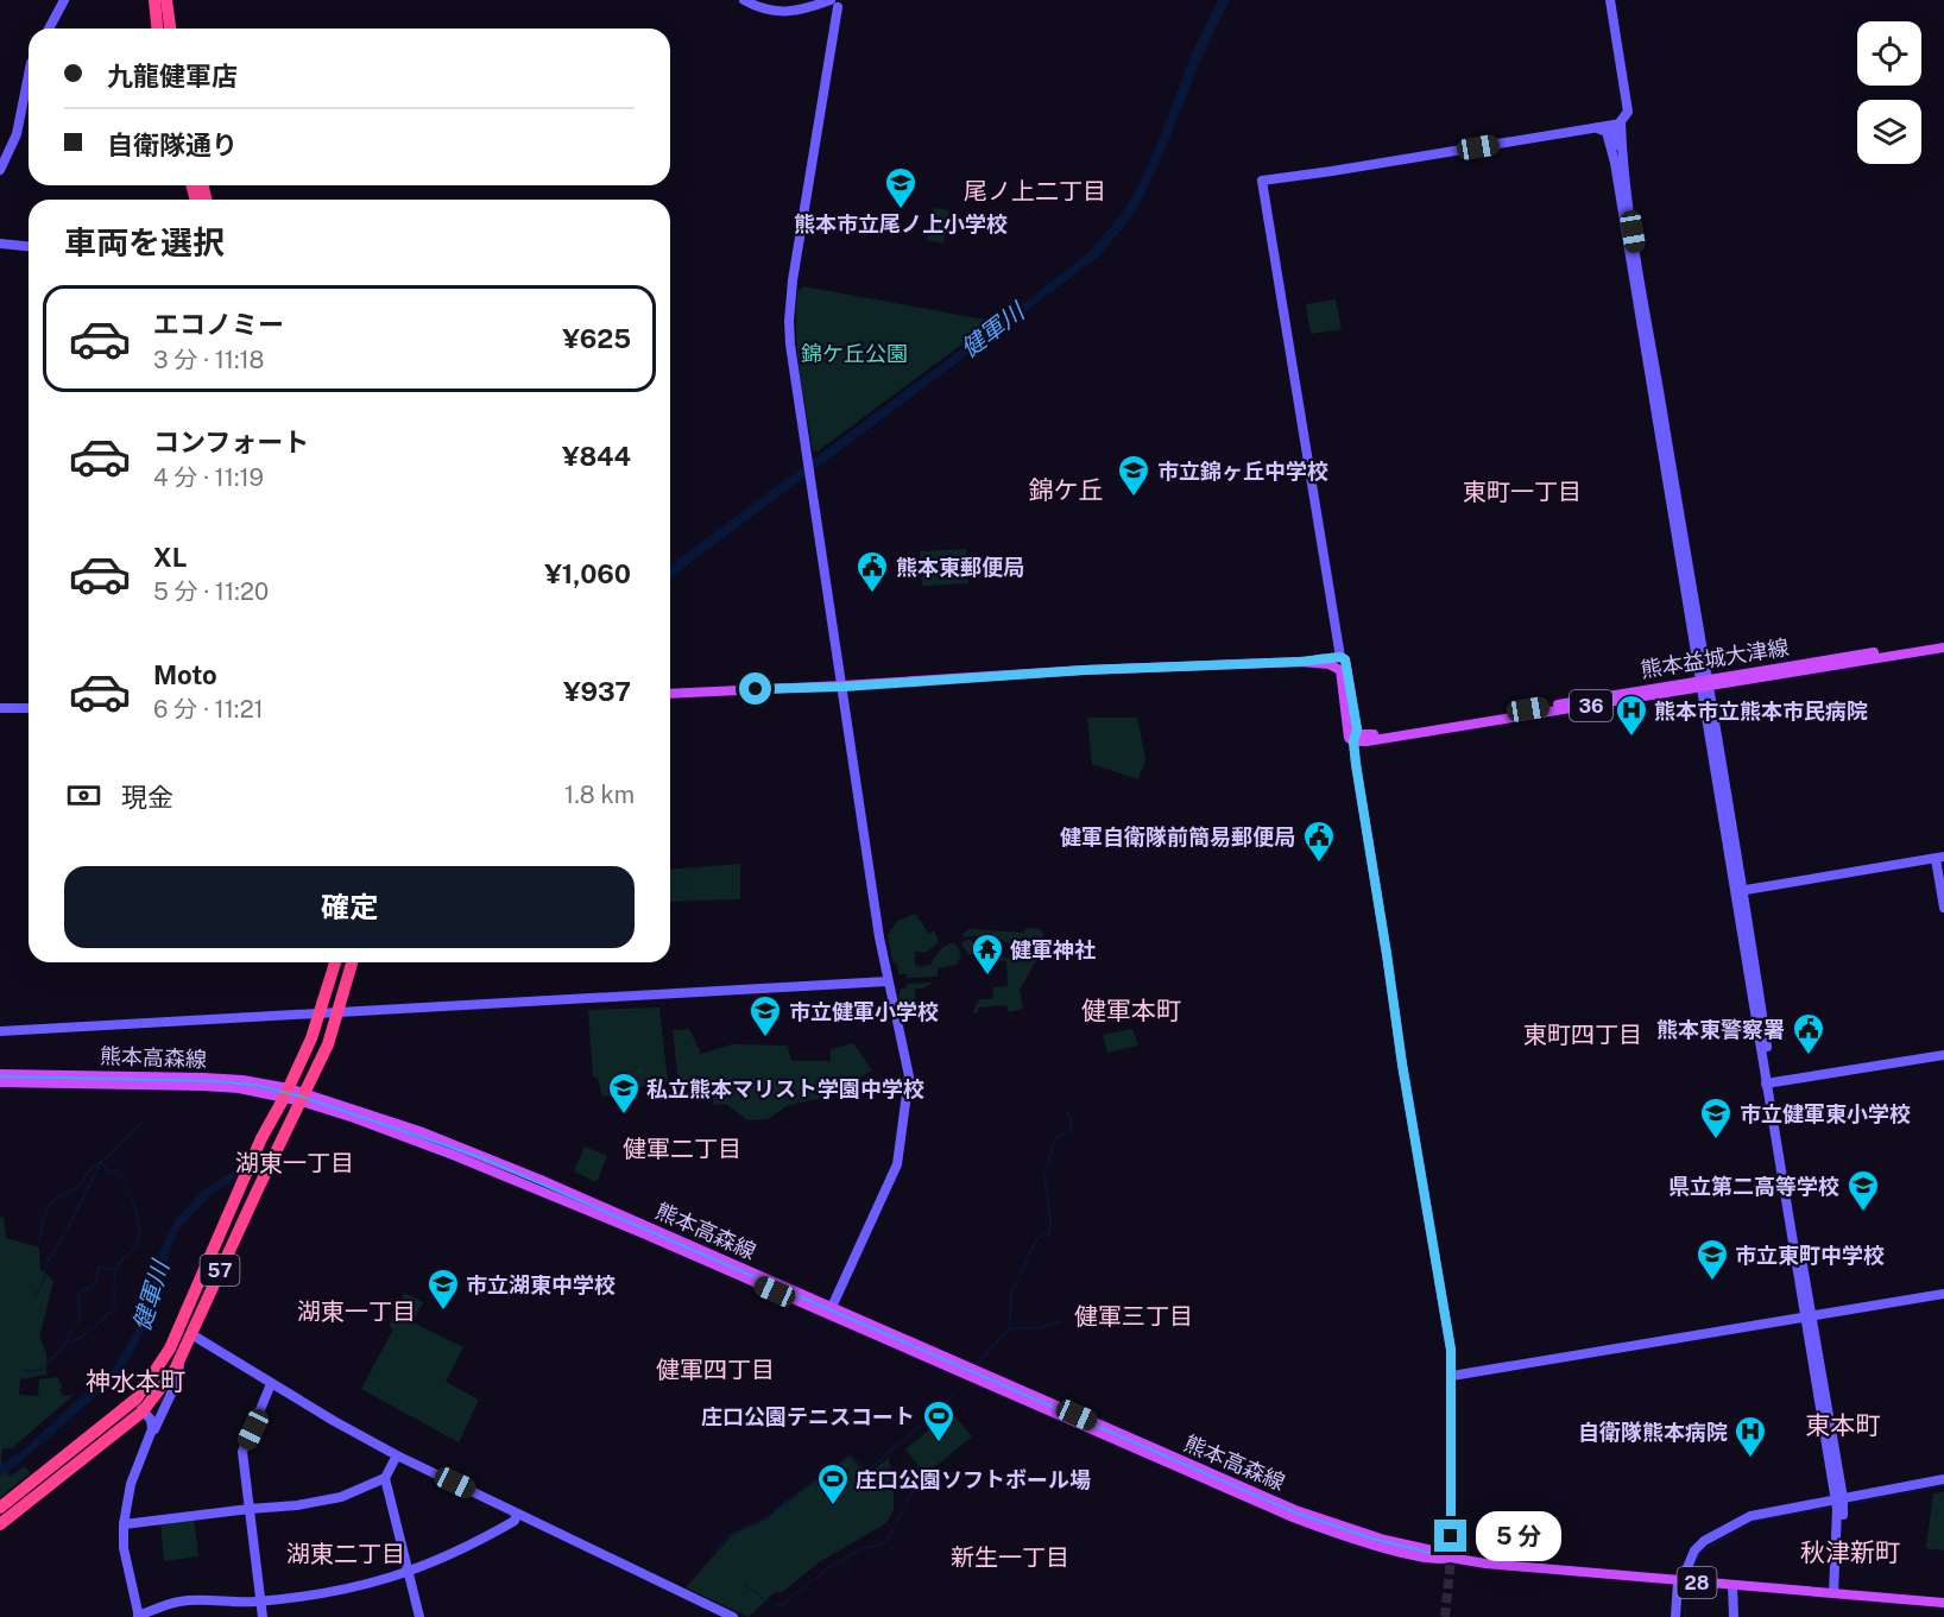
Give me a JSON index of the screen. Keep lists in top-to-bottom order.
{
  "streets": {
    "highway": ["57"],
    "main road": [
      "熊本益城大津線",
      "36",
      "熊本高森線",
      "28"
    ]
  },
  "crossings": [
    ["熊本高森線", "57"]
  ],
  "districts": [
    "尾ノ上二丁目",
    "錦ケ丘",
    "東町一丁目",
    "健軍本町",
    "東町四丁目",
    "健軍二丁目",
    "湖東一丁目",
    "湖東一丁目",
    "健軍三丁目",
    "健軍四丁目",
    "神水本町",
    "東本町",
    "秋津新町",
    "湖東二丁目",
    "新生一丁目"
  ],
  "water": ["健軍川"],
  "parks": ["錦ケ丘公園"],
  "places": {
    "school or university": [
      "熊本市立尾ノ上小学校",
      "市立錦ヶ丘中学校",
      "市立健軍小学校",
      "私立熊本マリスト学園中学校",
      "市立健軍東小学校",
      "県立第二高等学校",
      "市立東町中学校",
      "市立湖東中学校"
    ],
    "public building": ["熊本東郵便局", "健軍自衛隊前簡易郵便局", "熊本東警察署"],
    "hospital": ["熊本市立熊本市民病院", "自衛隊熊本病院"],
    "temple": ["健軍神社"],
    "sports": ["庄口公園テニスコート", "庄口公園ソフトボール場"]
  },
  "page": {
    "banner": ["九龍健軍店", "自衛隊通り"],
    "heading": "車両を選択",
    "list": [
      {
        "name": "エコノミー",
        "note": "3 分 · 11:18",
        "value": "¥625"
      },
      {
        "name": "コンフォート",
        "note": "4 分 · 11:19",
        "value": "¥844"
      },
      {
        "name": "XL",
        "note": "5 分 · 11:20",
        "value": "¥1,060"
      },
      {
        "name": "Moto",
        "note": "6 分 · 11:21",
        "value": "¥937"
      }
    ],
    "pay": ["現金", "1.8 km"],
    "buttons": "確定",
    "bubble": "5 分"
  }
}
